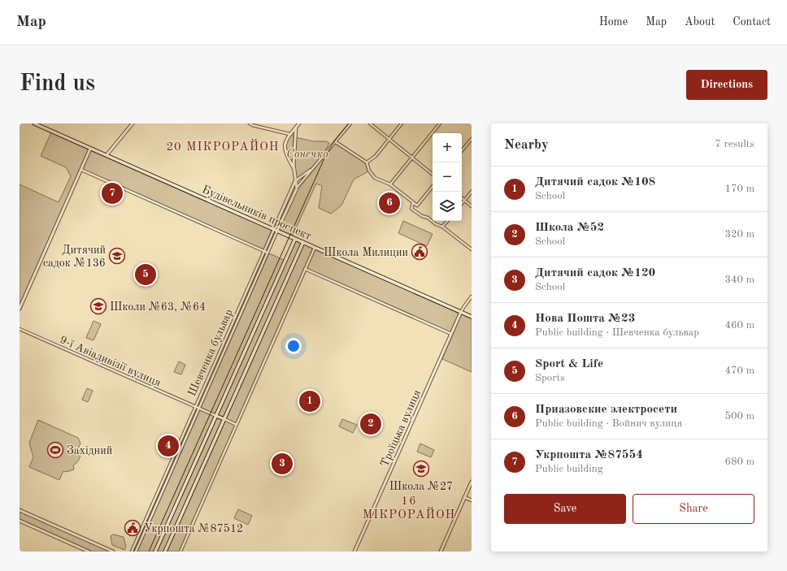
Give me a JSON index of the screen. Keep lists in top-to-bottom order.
{
  "streets": {
    "main road": ["Будівельників проспект"],
    "street": ["Шевченка бульвар", "9-ї Авіадивізії вулиця", "Троїцька вулиця"]
  },
  "crossings": [
    ["Будівельників проспект", "Шевченка бульвар"],
    ["Будівельників проспект", "Троїцька вулиця"],
    ["Шевченка бульвар", "9-ї Авіадивізії вулиця"]
  ],
  "districts": ["20 МІКРОРАЙОН", "16 МІКРОРАЙОН"],
  "parks": ["Сонечко"],
  "places": {
    "public building": ["Школа Милиции", "Укрпошта №87512"],
    "school or university": ["Дитячий садок №136", "Школи №63, №64", "Школа №27"],
    "sports": ["Західний"]
  },
  "page": {
    "header": "Map",
    "nav": [
      "Home",
      "Map",
      "About",
      "Contact"
    ],
    "buttons": [
      "Directions",
      ["Save", "Share"]
    ],
    "title": "Find us",
    "heading": ["Nearby", "7 results"],
    "map_buttons": ["+", "−"],
    "list": [
      {
        "mark": "1",
        "name": "Дитячий садок №108",
        "note": "School",
        "value": "170 m"
      },
      {
        "mark": "2",
        "name": "Школа №52",
        "note": "School",
        "value": "320 m"
      },
      {
        "mark": "3",
        "name": "Дитячий садок №120",
        "note": "School",
        "value": "340 m"
      },
      {
        "mark": "4",
        "name": "Нова Пошта №23",
        "note": "Public building · Шевченка бульвар",
        "value": "460 m"
      },
      {
        "mark": "5",
        "name": "Sport & Life",
        "note": "Sports",
        "value": "470 m"
      },
      {
        "mark": "6",
        "name": "Приазовские электросети",
        "note": "Public building · Войнич вулиця",
        "value": "500 m"
      },
      {
        "mark": "7",
        "name": "Укрпошта №87554",
        "note": "Public building",
        "value": "680 m"
      }
    ],
    "pins": [
      "7",
      "6",
      "5",
      "1",
      "2",
      "4",
      "3"
    ]
  }
}
